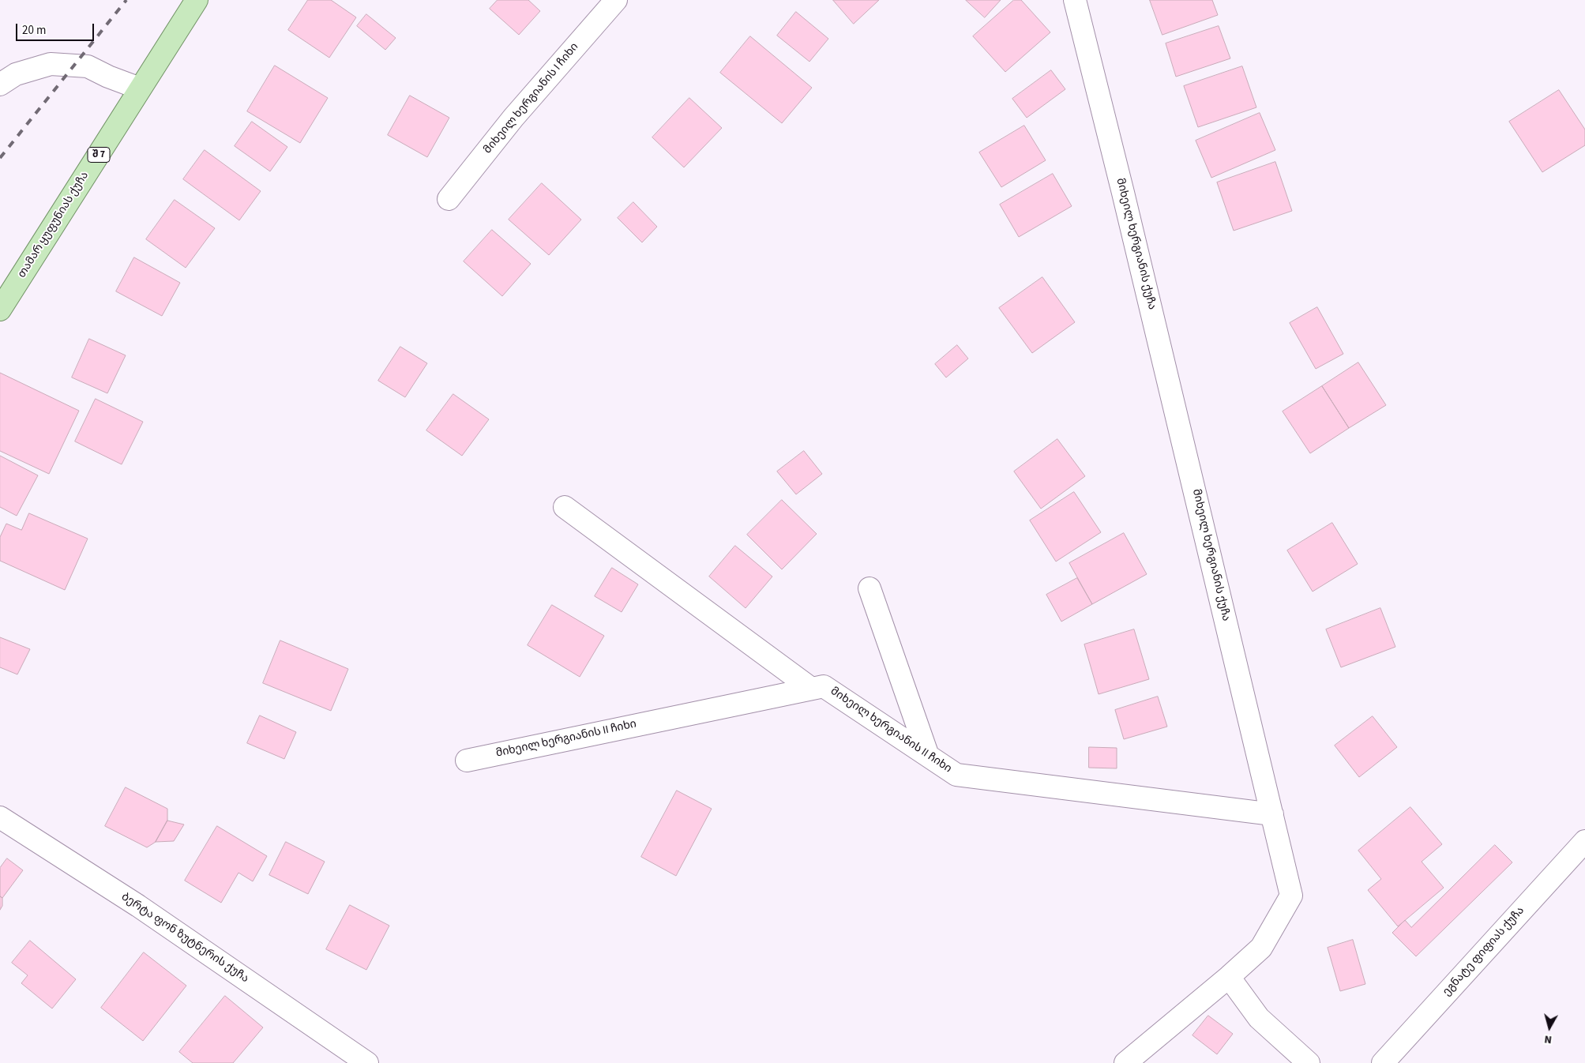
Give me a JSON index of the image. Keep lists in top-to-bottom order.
{
  "streets": {
    "main road": ["შ 7", "თამარ ყუფუნიას ქუჩა"],
    "street": [
      "მიხეილ ხერგიანის I ჩიხი",
      "მიხეილ ხერგიანის ქუჩა",
      "მიხეილ ხერგიანის II ჩიხი",
      "ბერტა ფონ ზუტნერის ქუჩა",
      "ეგნატე ფიფიას ქუჩა"
    ]
  },
  "crossings": [
    ["მიხეილ ხერგიანის ქუჩა", "მიხეილ ხერგიანის II ჩიხი"]
  ],
  "scale_bar": "20 m",
  "north": "bottom"
}
